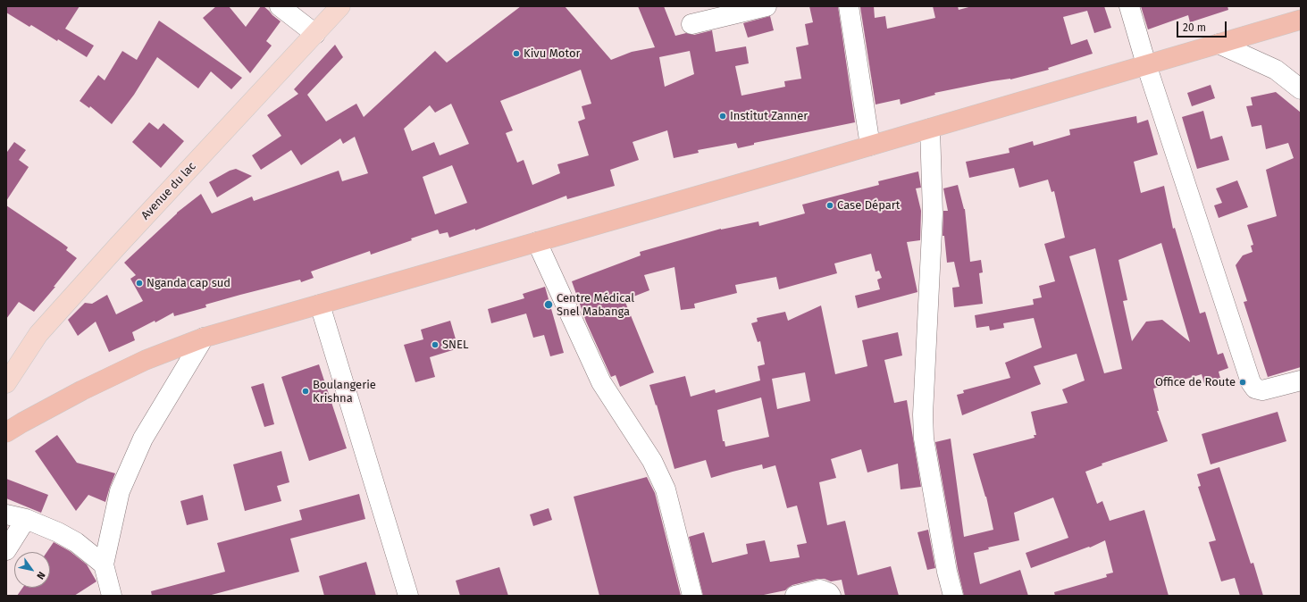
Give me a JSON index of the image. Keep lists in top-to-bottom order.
{
  "streets": {
    "main road": ["Avenue du lac"]
  },
  "places": [
    "Kivu Motor",
    "Institut Zanner",
    "Case Départ",
    "Nganda cap sud",
    "Centre Médical Snel Mabanga",
    "SNEL",
    "Office de Route",
    "Boulangerie Krishna"
  ],
  "scale_bar": "20 m",
  "north": "bottom right"
}
